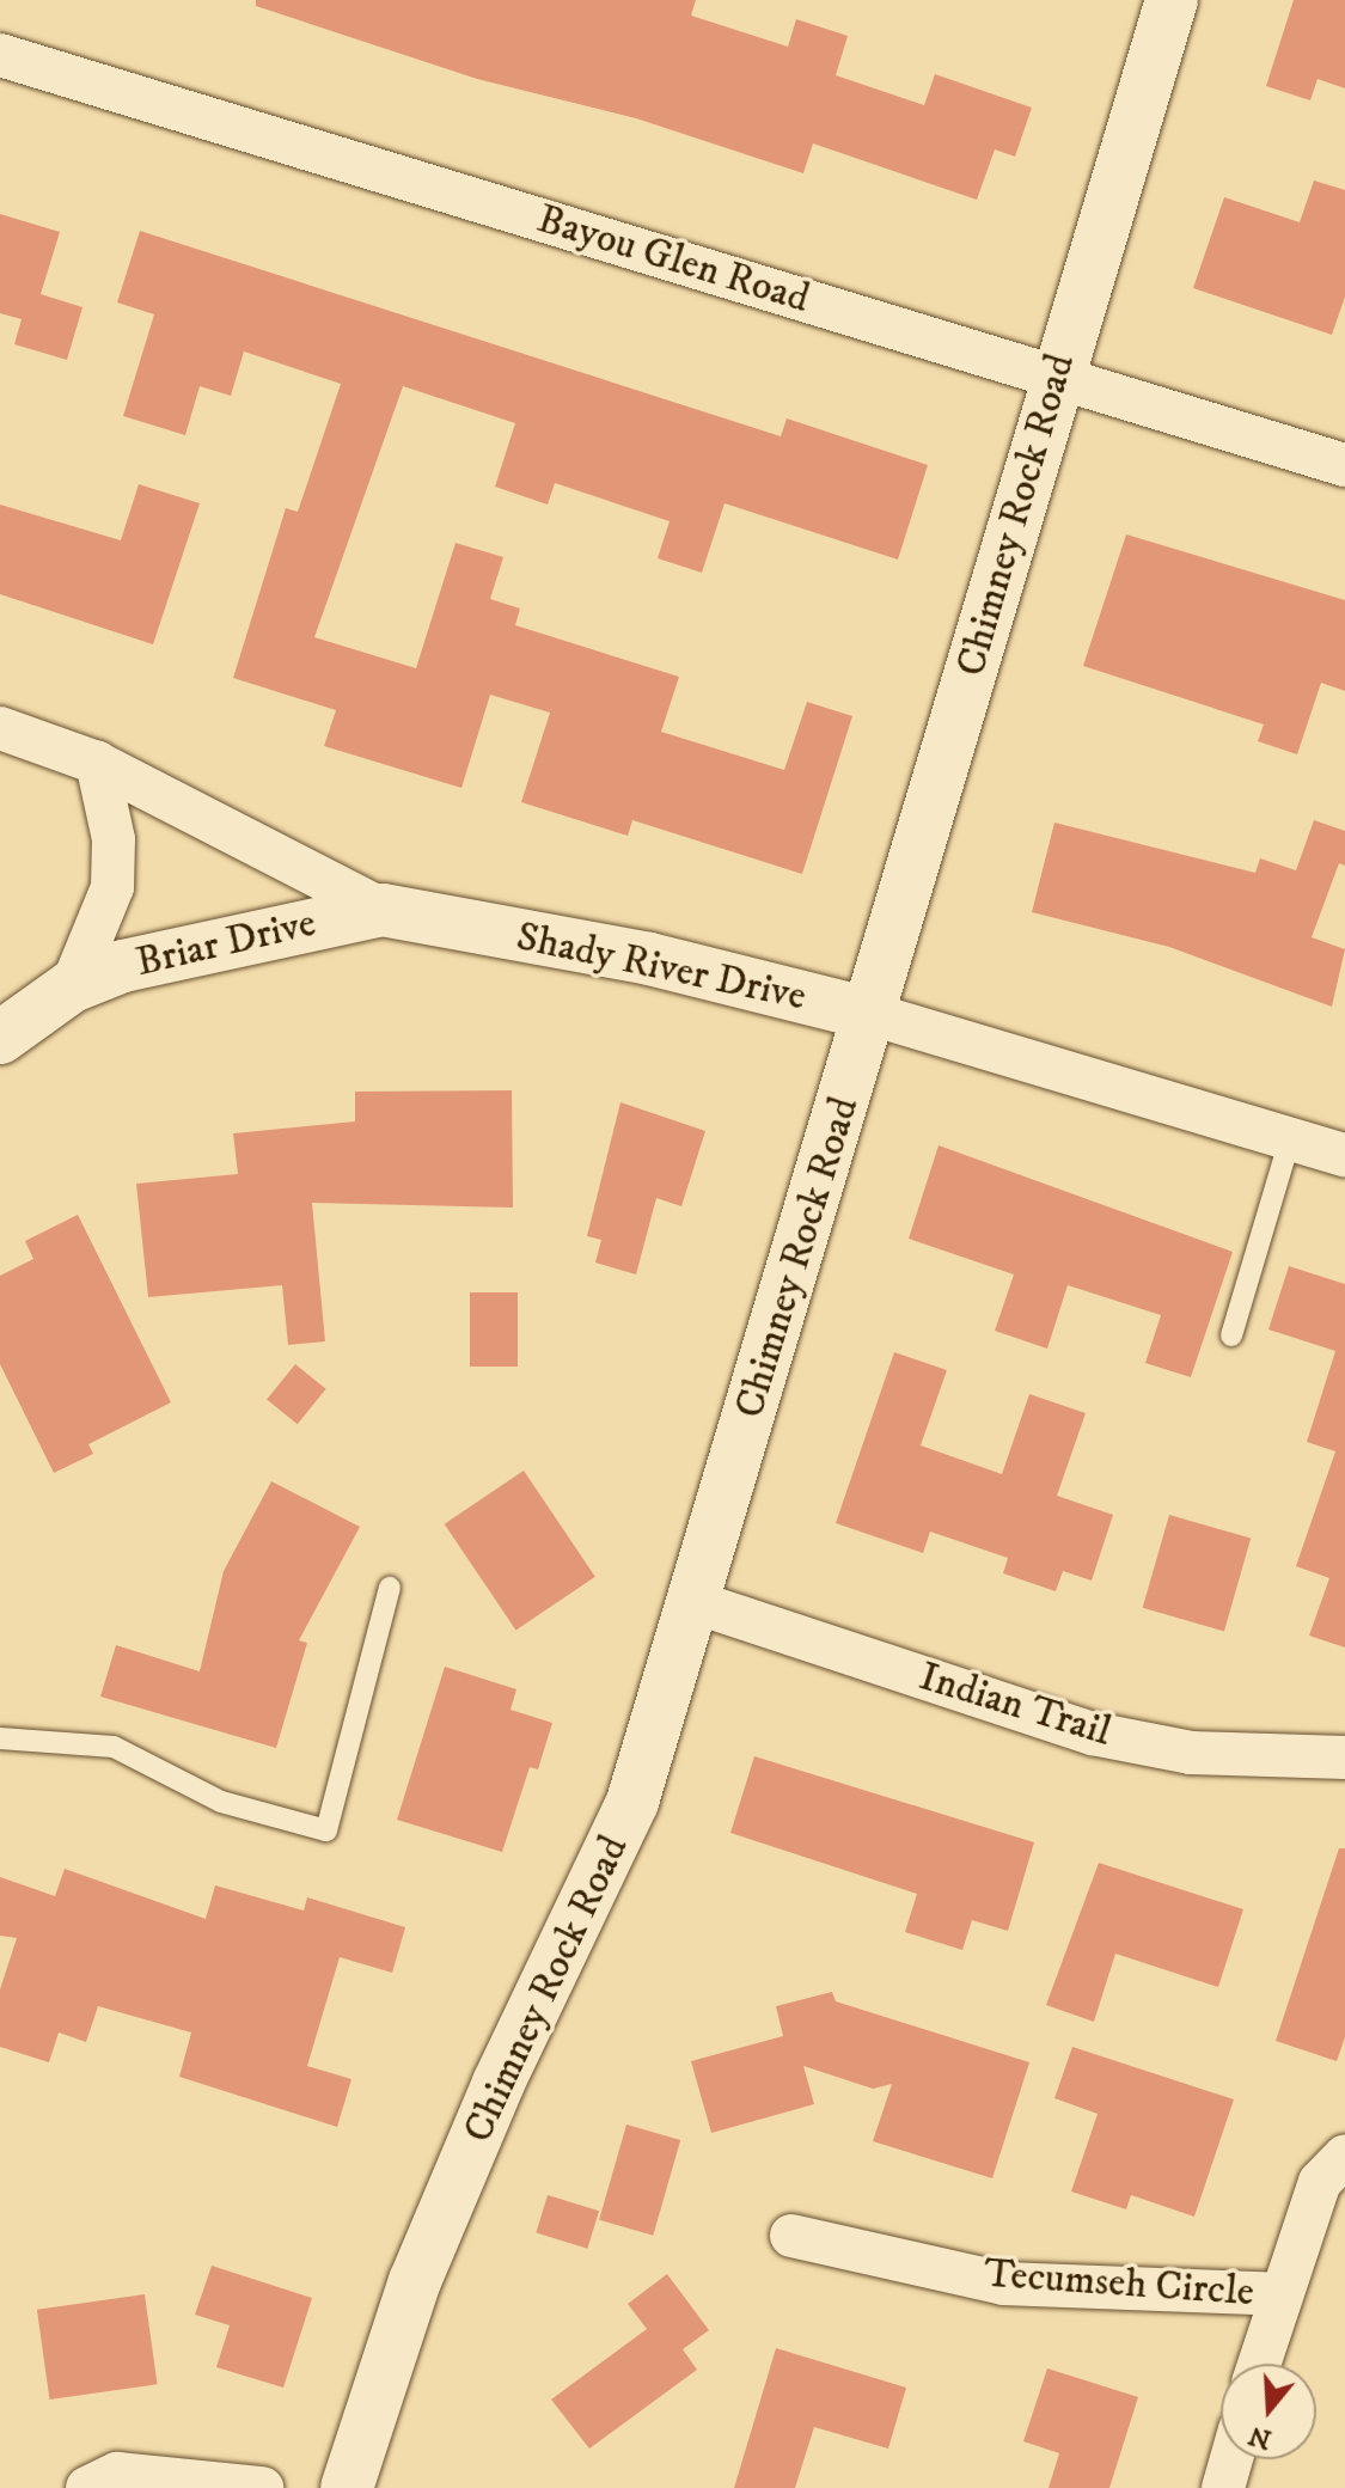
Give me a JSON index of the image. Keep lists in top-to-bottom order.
{
  "streets": {
    "main road": ["Chimney Rock Road", "Briar Drive", "Shady River Drive"],
    "street": ["Bayou Glen Road", "Indian Trail", "Tecumseh Circle"]
  },
  "crossings": [
    ["Bayou Glen Road", "Chimney Rock Road"],
    ["Chimney Rock Road", "Shady River Drive"],
    ["Chimney Rock Road", "Indian Trail"],
    ["Briar Drive", "Shady River Drive"]
  ],
  "north": "bottom"
}
